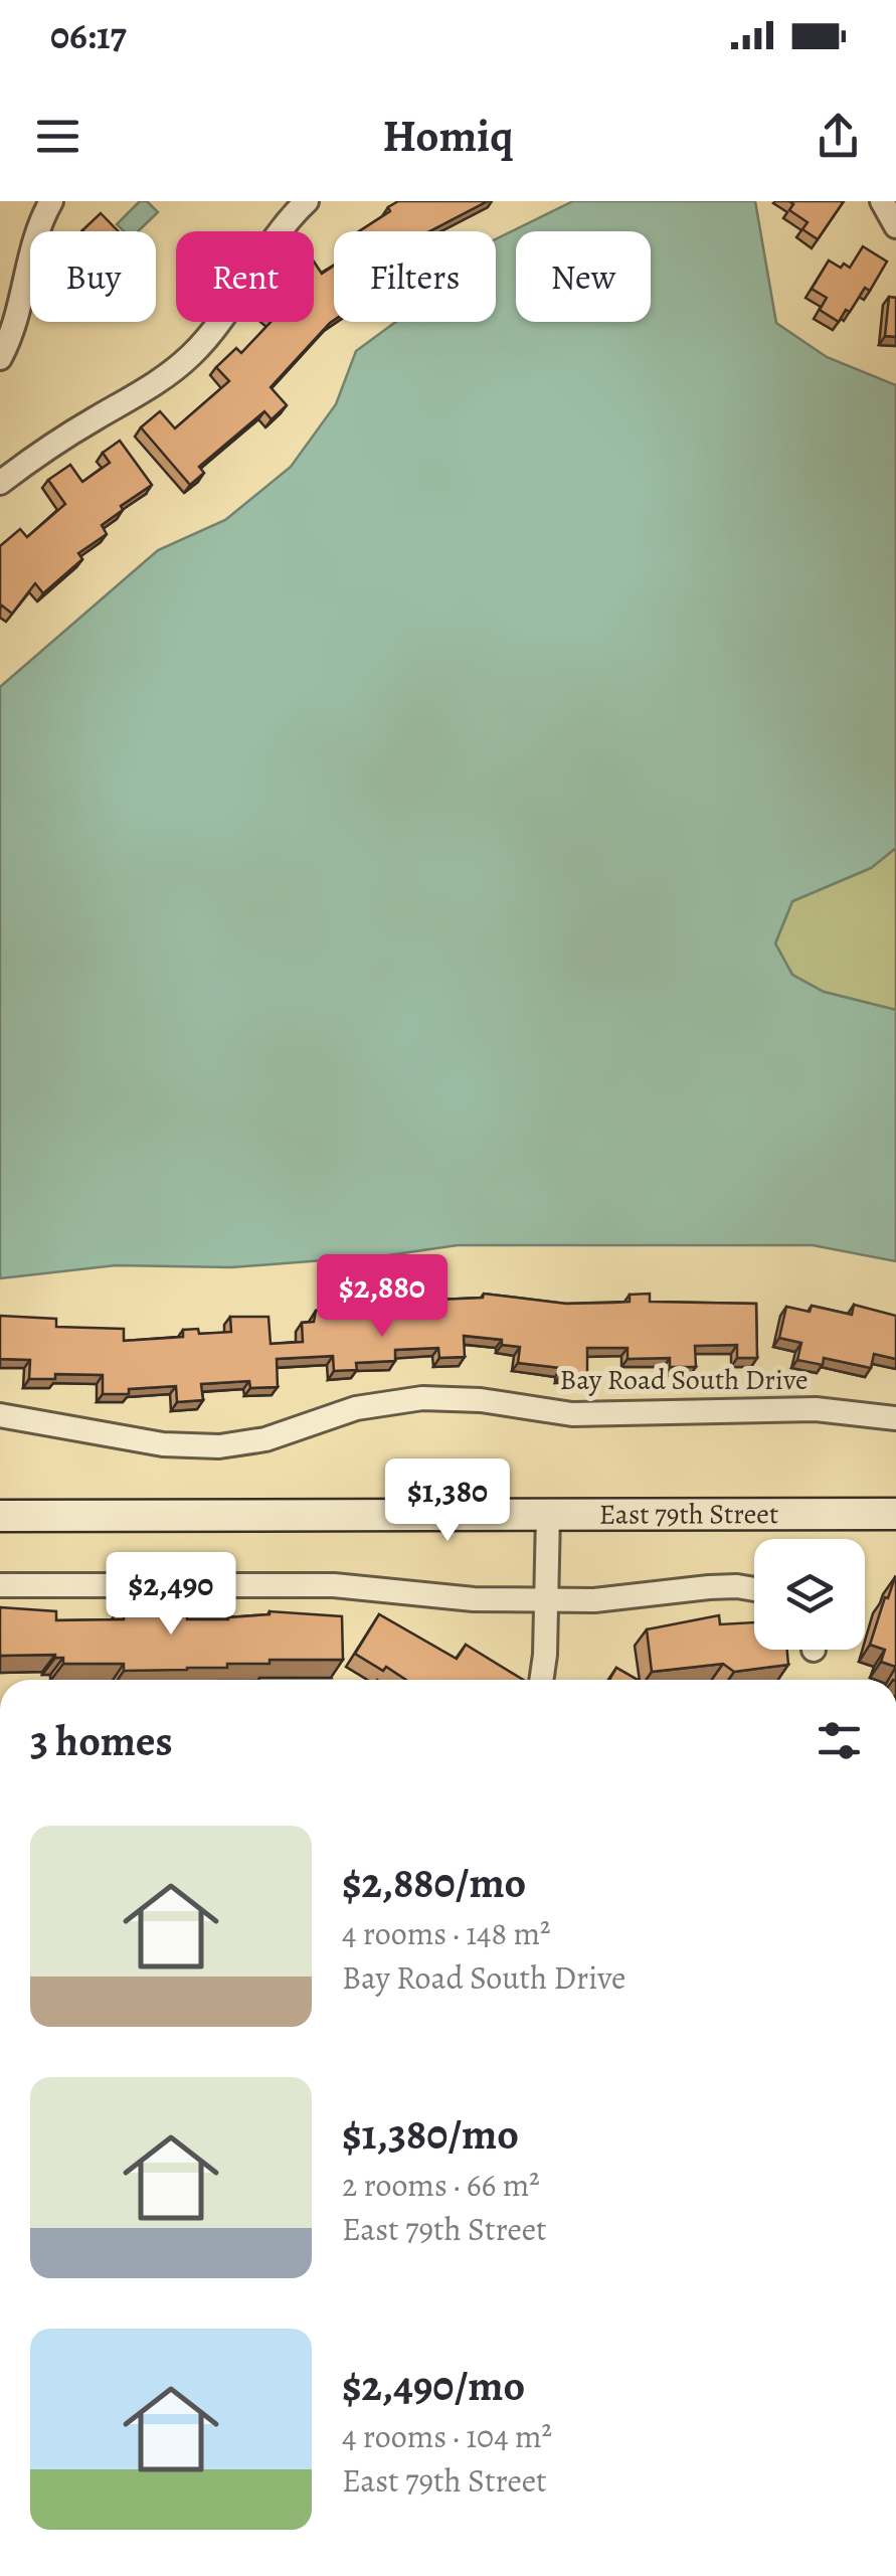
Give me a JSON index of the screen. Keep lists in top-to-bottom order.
{
  "streets": {
    "street": ["Bay Road South Drive", "East 79th Street"]
  },
  "page": {
    "status": "06:17",
    "header": "Homiq",
    "chip": [
      "Buy",
      "Rent",
      "Filters",
      "New"
    ],
    "price": ["$2,880", "$1,380", "$2,490"],
    "heading": "3 homes",
    "list": [
      {
        "name": "$2,880/mo",
        "note": "4 rooms · 148 m² · Bay Road South Drive"
      },
      {
        "name": "$1,380/mo",
        "note": "2 rooms · 66 m² · East 79th Street"
      },
      {
        "name": "$2,490/mo",
        "note": "4 rooms · 104 m² · East 79th Street"
      }
    ]
  }
}
